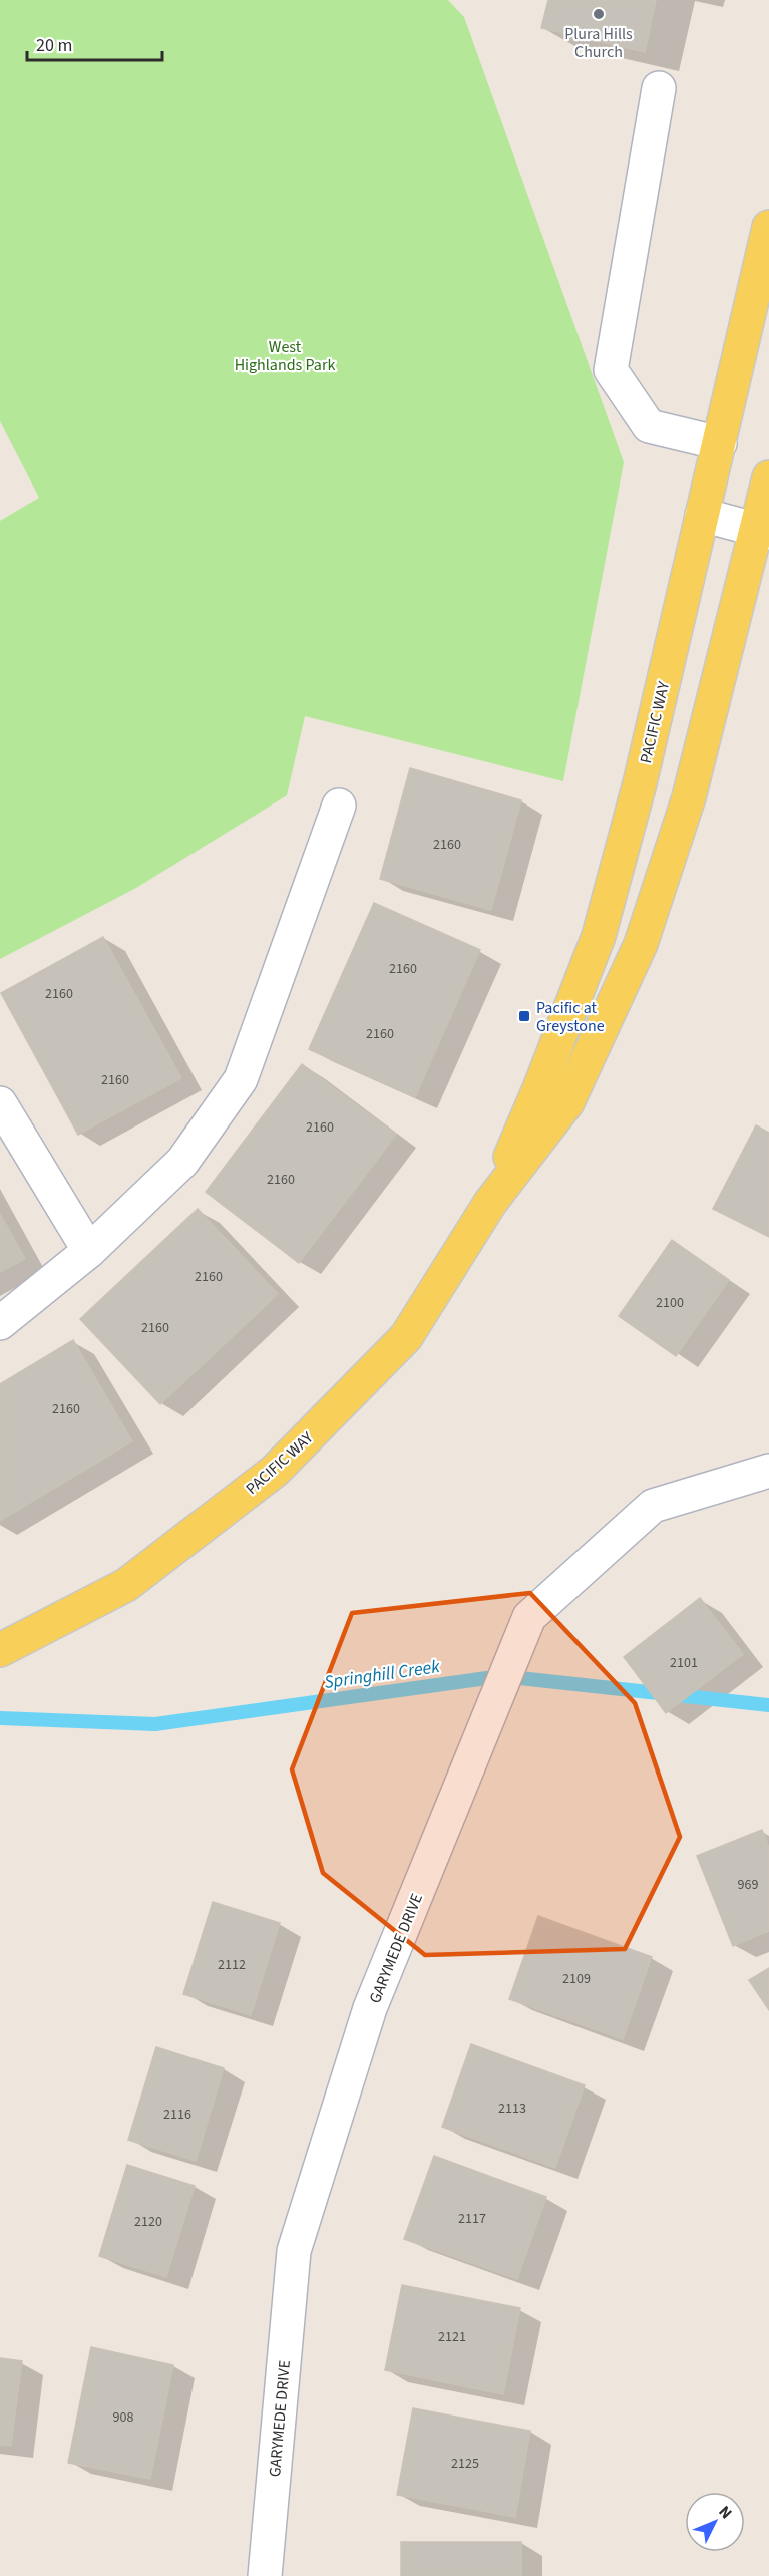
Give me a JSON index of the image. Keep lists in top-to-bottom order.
{
  "streets": {
    "main road": ["PACIFIC WAY"],
    "street": ["GARYMEDE DRIVE"]
  },
  "water": ["Springhill Creek"],
  "parks": ["West Highlands Park"],
  "places": {
    "other": ["Plura Hills Church"],
    "transit": ["Pacific at Greystone"]
  },
  "house_numbers": [
    "2160",
    "2160",
    "2160",
    "2160",
    "2160",
    "2160",
    "2160",
    "2160",
    "2100",
    "2160",
    "2160",
    "2101",
    "969",
    "2112",
    "2109",
    "2113",
    "2116",
    "2117",
    "2120",
    "2121",
    "908",
    "2125"
  ],
  "scale_bar": "20 m",
  "north": "top right"
}
